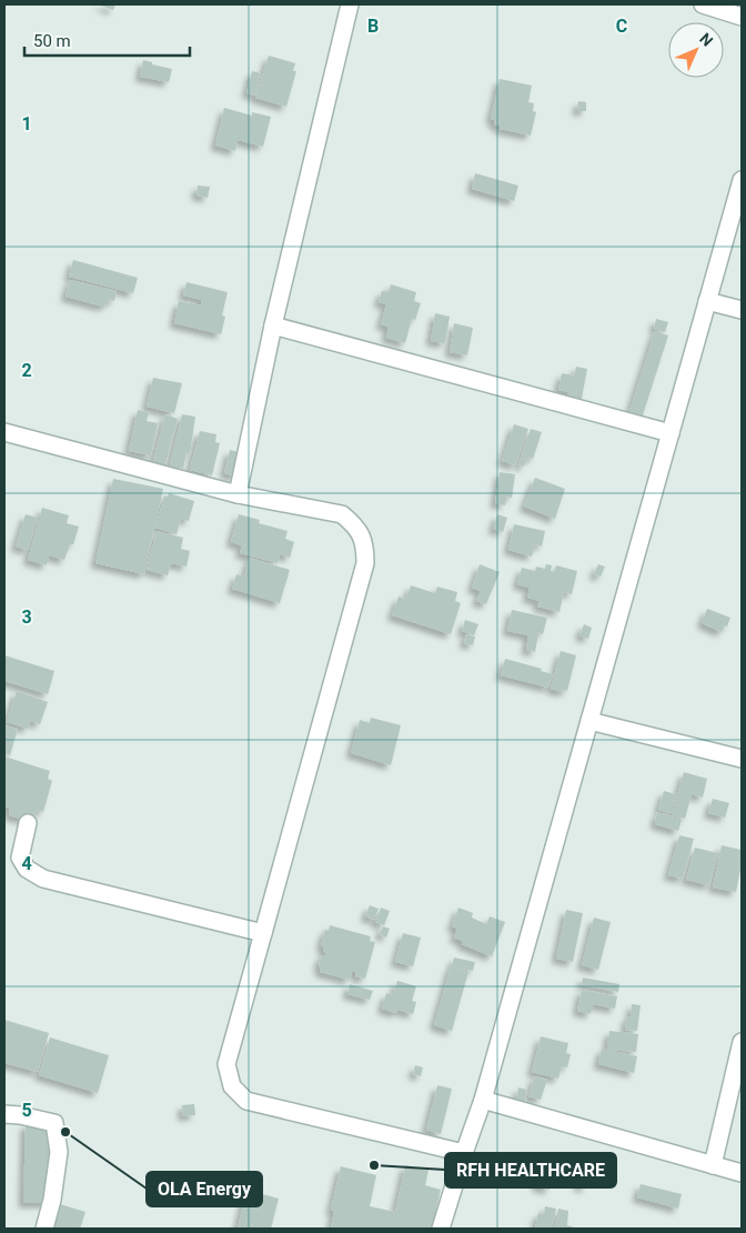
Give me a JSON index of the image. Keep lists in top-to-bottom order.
{
  "places": ["OLA Energy", "RFH HEALTHCARE"],
  "scale_bar": "50 m",
  "north": "top right",
  "grid": {
    "columns": ["B", "C"],
    "rows": [
      "1",
      "2",
      "3",
      "4",
      "5"
    ]
  }
}
